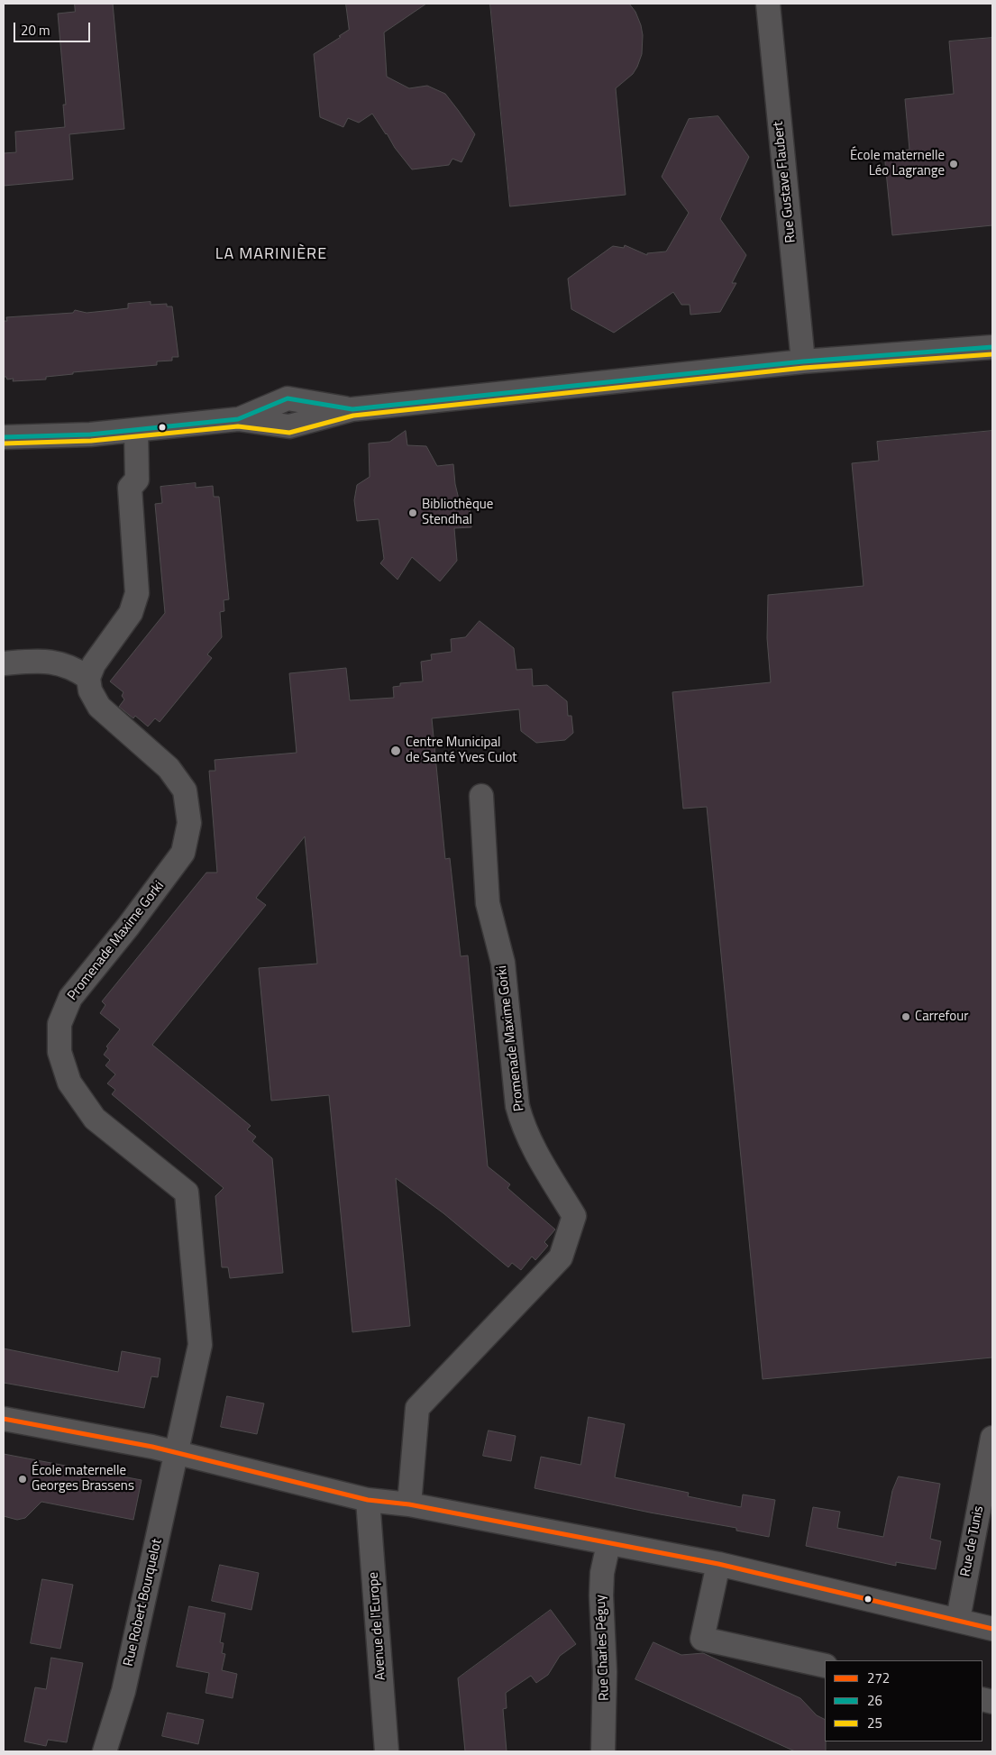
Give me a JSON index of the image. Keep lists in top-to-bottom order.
{
  "streets": {
    "street": [
      "Rue Gustave Flaubert",
      "Promenade Maxime Gorki",
      "Rue de Tunis",
      "Rue Robert Bourquelot",
      "Avenue de l'Europe",
      "Rue Charles Péguy"
    ]
  },
  "crossings": [
    ["Promenade Maxime Gorki", "Rue Robert Bourquelot"]
  ],
  "districts": ["LA MARINIÈRE"],
  "places": [
    "École maternelle Léo Lagrange",
    "Bibliothèque Stendhal",
    "Centre Municipal de Santé Yves Culot",
    "Carrefour",
    "École maternelle Georges Brassens"
  ],
  "lines": ["transit line 26", "transit line 25", "transit line 272"],
  "legend": ["272", "26", "25"],
  "scale_bar": "20 m"
}
